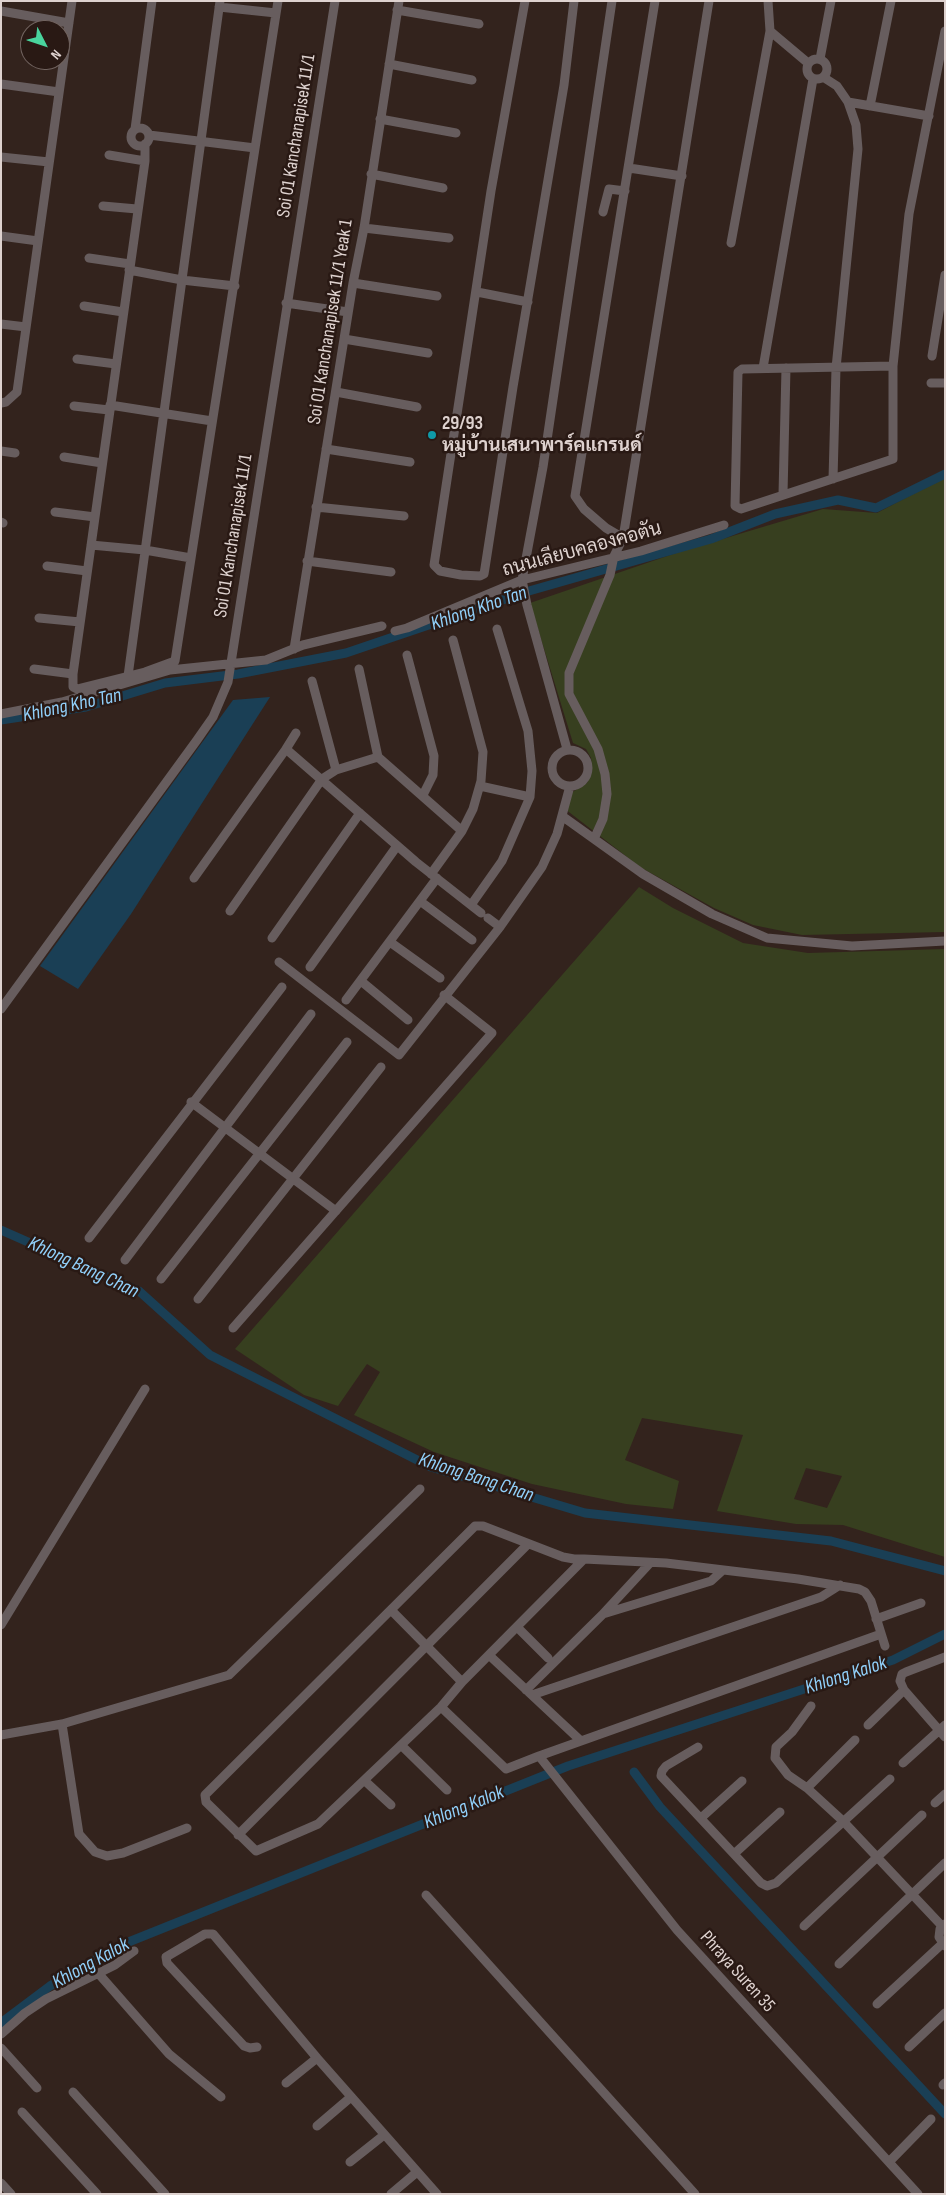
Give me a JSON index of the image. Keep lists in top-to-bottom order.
{
  "streets": {
    "street": [
      "Soi 01 Kanchanapisek 11/1",
      "Soi 01 Kanchanapisek 11/1 Yeak 1",
      "ถนนเลียบคลองคอตัน",
      "Phraya Suren 35"
    ]
  },
  "water": ["Khlong Kho Tan", "Khlong Bang Chan", "Khlong Kalok"],
  "places": ["29/93 หมู่บ้านเสนาพาร์คแกรนด์"],
  "north": "bottom right"
}
